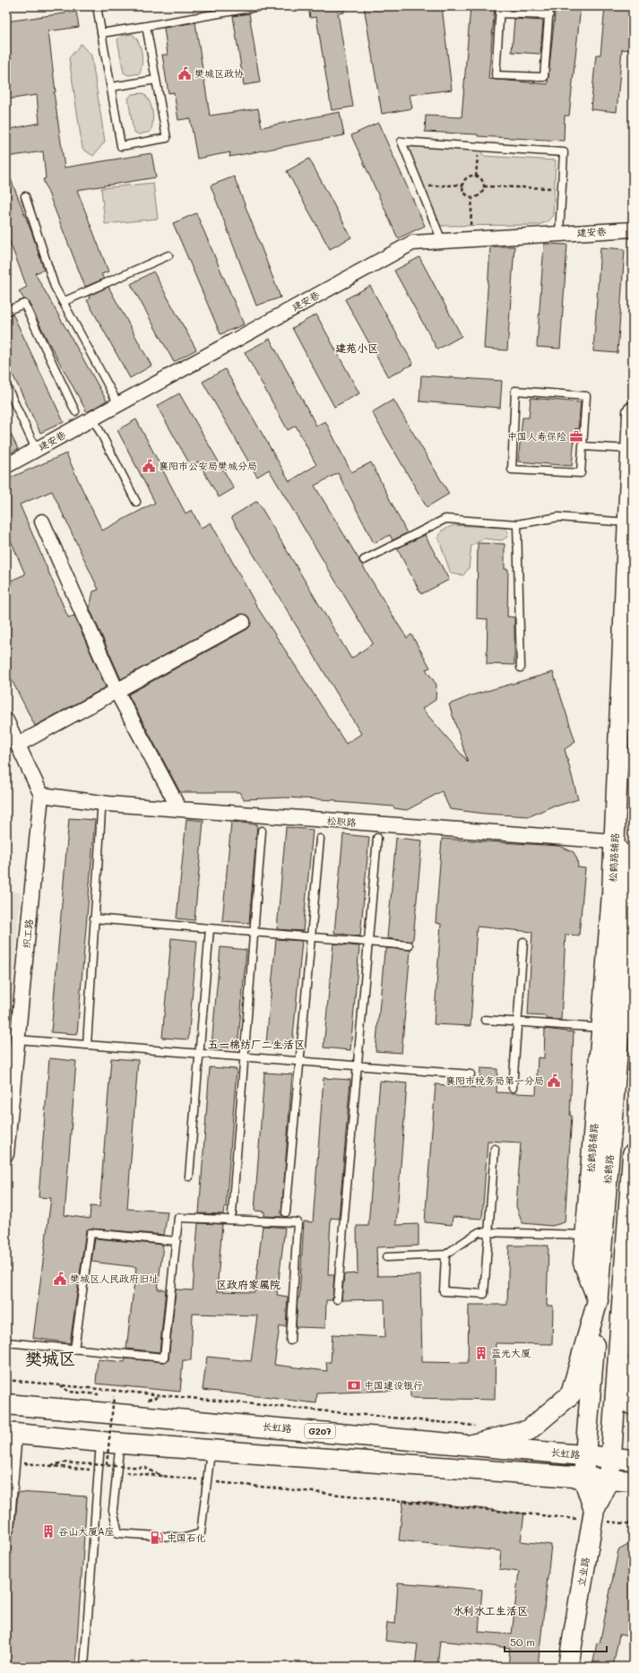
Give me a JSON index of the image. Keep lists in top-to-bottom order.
{
  "streets": {
    "main road": [
      "松鹤路辅路",
      "松鹤路",
      "长虹路",
      "G207",
      "立业路"
    ],
    "street": ["建安巷", "松职路", "织工路"]
  },
  "crossings": [
    ["松职路", "松鹤路辅路"],
    ["松职路", "织工路"],
    ["松鹤路辅路", "松鹤路"],
    ["松鹤路", "长虹路"]
  ],
  "districts": [
    "建苑小区",
    "五一棉纺厂二生活区",
    "区政府家属院",
    "樊城区",
    "水利水工生活区"
  ],
  "places": {
    "public building": [
      "樊城区政协",
      "襄阳市公安局樊城分局",
      "襄阳市税务局第一分局",
      "樊城区人民政府旧址"
    ],
    "office": ["中国人寿保险"],
    "building": ["蓝光大厦", "谷山大厦A座"],
    "bank": ["中国建设银行"],
    "fuel station": ["中国石化"]
  },
  "scale_bar": "50 m"
}
